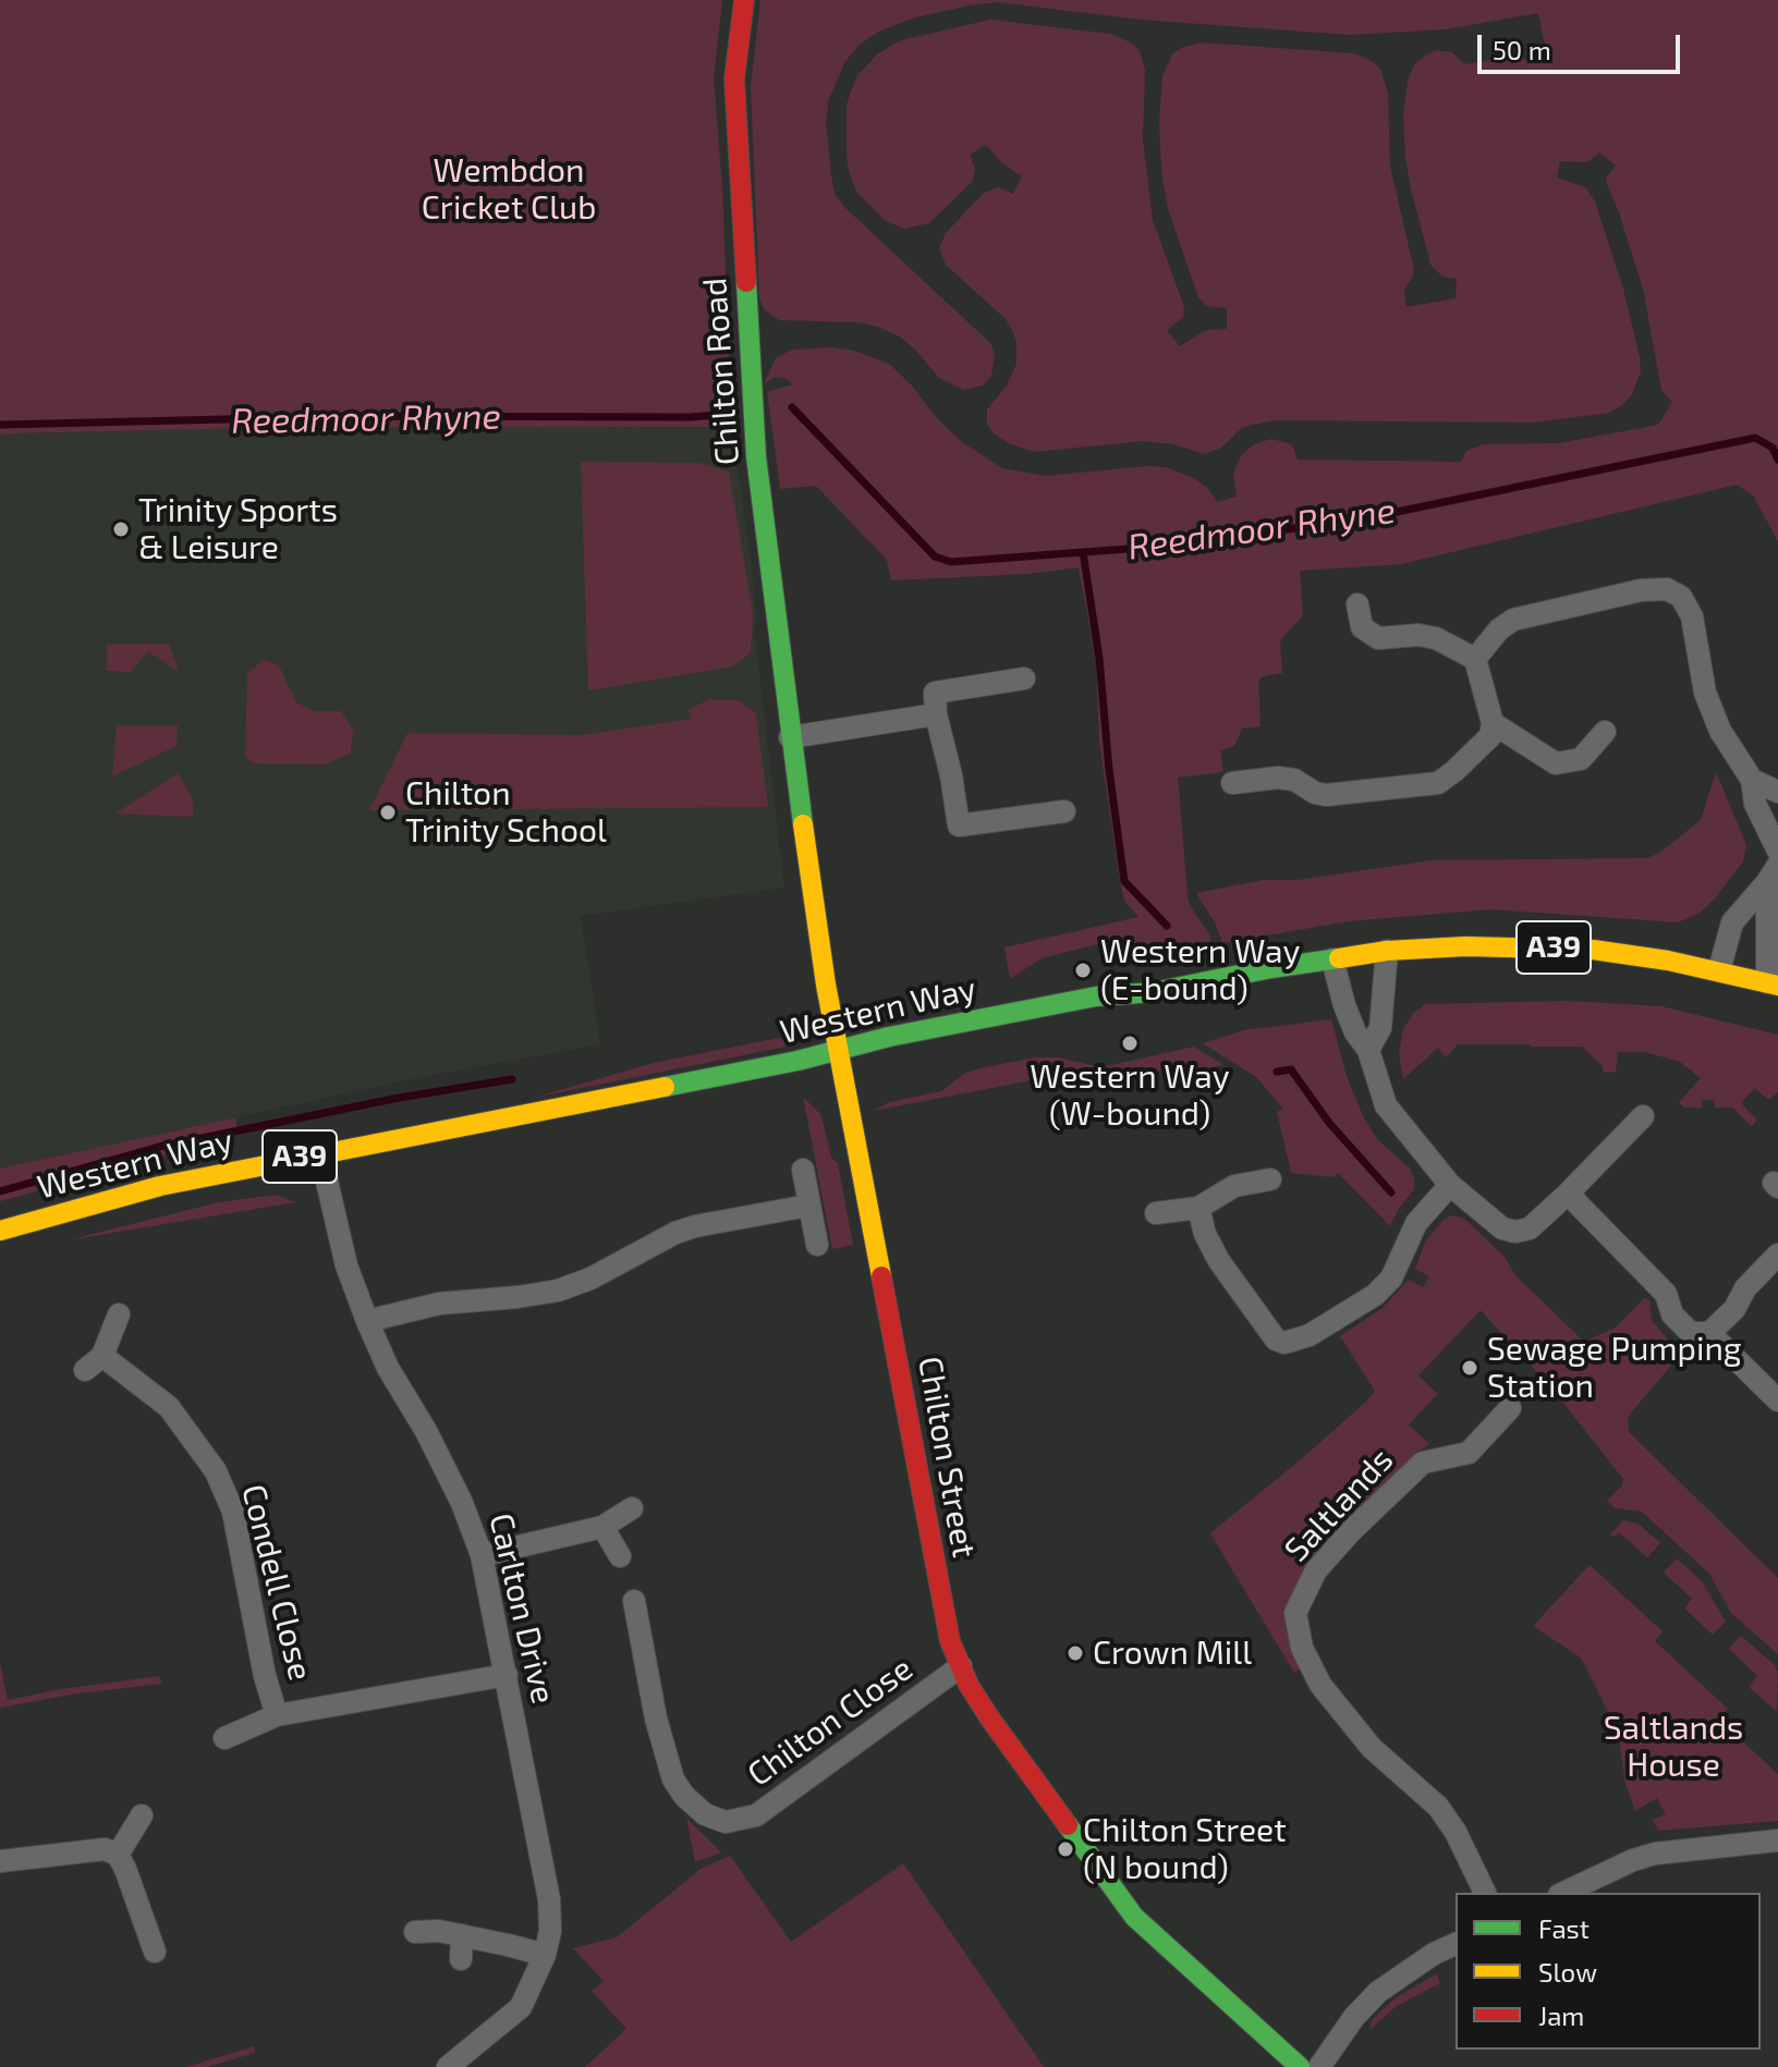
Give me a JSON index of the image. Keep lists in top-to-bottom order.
{
  "streets": {
    "street": [
      "Chilton Road",
      "A39",
      "Western Way",
      "Chilton Street",
      "Saltlands",
      "Condell Close",
      "Carlton Drive",
      "Chilton Close"
    ]
  },
  "crossings": [
    ["Chilton Road", "Chilton Street"],
    ["Western Way", "Chilton Street"],
    ["Western Way", "Carlton Drive"],
    ["Chilton Street", "Chilton Close"]
  ],
  "water": ["Reedmoor Rhyne"],
  "parks": ["Wembdon Cricket Club", "Saltlands House"],
  "places": [
    "Trinity Sports & Leisure",
    "Chilton Trinity School",
    "Western Way (E-bound)",
    "Western Way (W-bound)",
    "Sewage Pumping Station",
    "Crown Mill",
    "Chilton Street (N bound)"
  ],
  "legend": ["Fast", "Slow", "Jam"],
  "scale_bar": "50 m"
}
